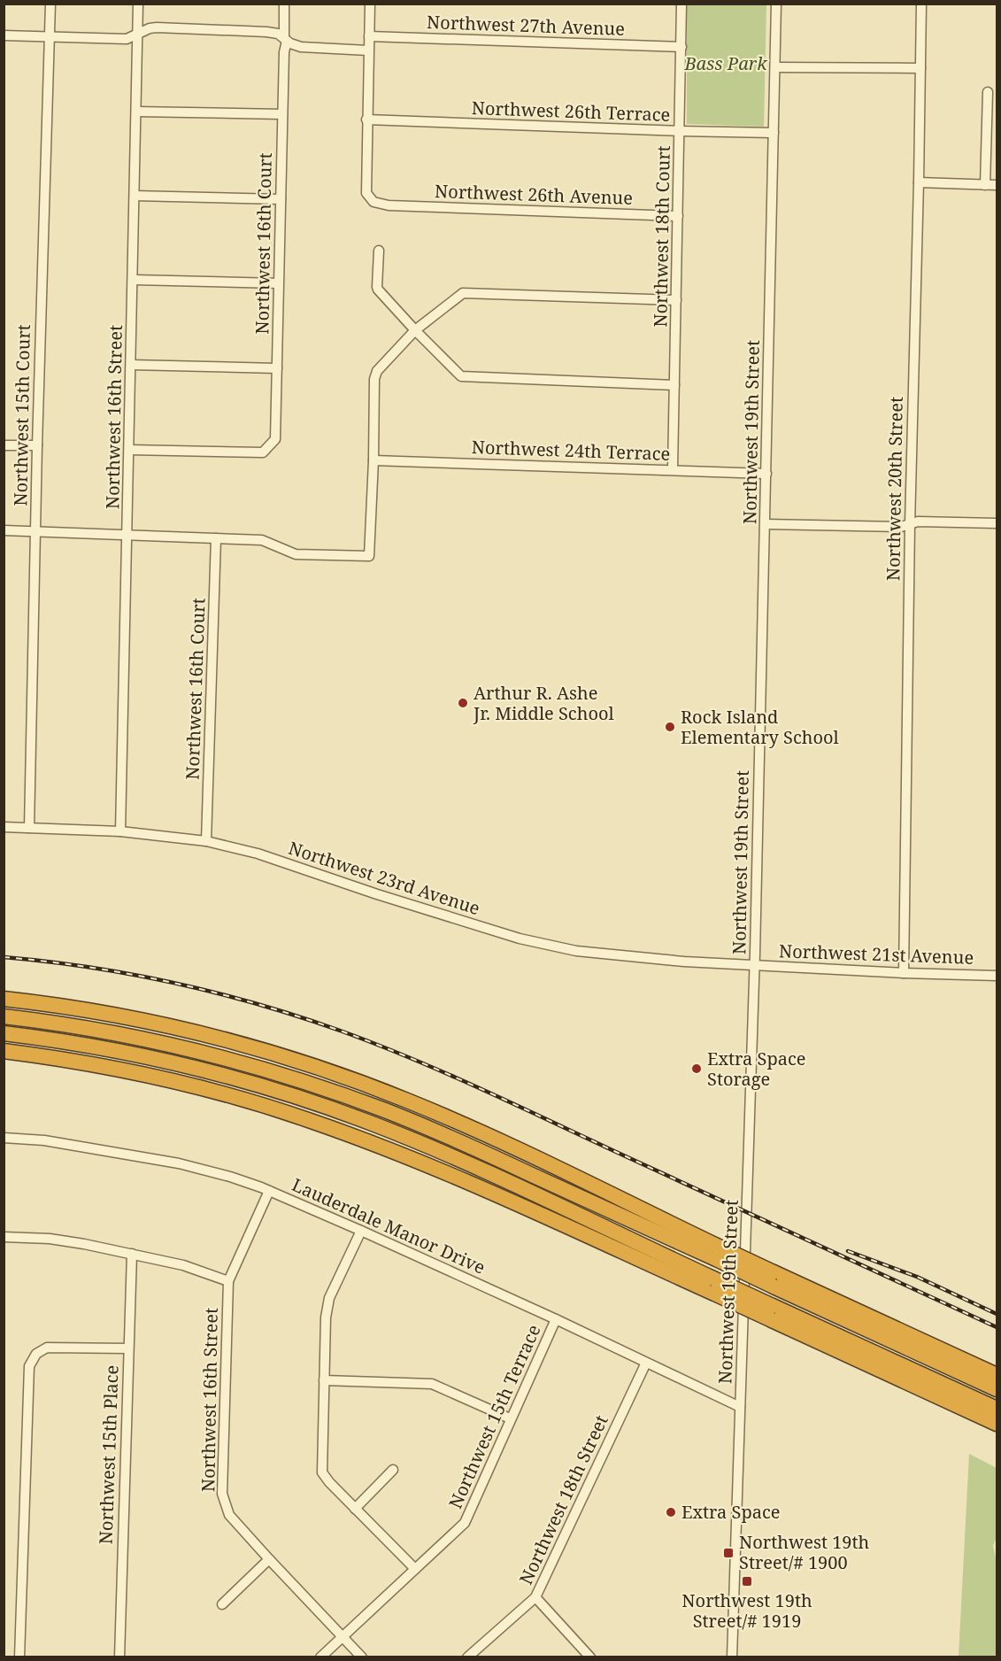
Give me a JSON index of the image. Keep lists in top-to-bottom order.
{
  "streets": {
    "street": [
      "Northwest 27th Avenue",
      "Northwest 26th Terrace",
      "Northwest 26th Avenue",
      "Northwest 18th Court",
      "Northwest 16th Court",
      "Northwest 15th Court",
      "Northwest 16th Street",
      "Northwest 19th Street",
      "Northwest 24th Terrace",
      "Northwest 20th Street",
      "Northwest 23rd Avenue",
      "Northwest 21st Avenue",
      "Lauderdale Manor Drive",
      "Northwest 15th Terrace",
      "Northwest 15th Place",
      "Northwest 18th Street"
    ]
  },
  "crossings": [
    ["Northwest 27th Avenue", "Northwest 18th Court"],
    ["Northwest 26th Terrace", "Northwest 26th Avenue"],
    ["Northwest 26th Terrace", "Northwest 18th Court"],
    ["Northwest 26th Terrace", "Northwest 19th Street"],
    ["Northwest 26th Avenue", "Northwest 18th Court"],
    ["Northwest 18th Court", "Northwest 24th Terrace"],
    ["Northwest 16th Court", "Northwest 16th Street"],
    ["Northwest 16th Court", "Northwest 23rd Avenue"],
    ["Northwest 15th Court", "Northwest 23rd Avenue"],
    ["Northwest 16th Street", "Northwest 23rd Avenue"],
    ["Northwest 16th Street", "Lauderdale Manor Drive"],
    ["Northwest 16th Street", "Northwest 15th Terrace"],
    ["Northwest 19th Street", "Northwest 24th Terrace"],
    ["Northwest 19th Street", "Northwest 23rd Avenue"],
    ["Northwest 19th Street", "Northwest 21st Avenue"],
    ["Northwest 19th Street", "Lauderdale Manor Drive"],
    ["Northwest 20th Street", "Northwest 21st Avenue"],
    ["Northwest 23rd Avenue", "Northwest 21st Avenue"],
    ["Lauderdale Manor Drive", "Northwest 15th Terrace"],
    ["Lauderdale Manor Drive", "Northwest 18th Street"]
  ],
  "parks": ["Bass Park"],
  "places": {
    "other": [
      "Arthur R. Ashe Jr. Middle School",
      "Rock Island Elementary School",
      "Extra Space Storage",
      "Extra Space"
    ],
    "transit": ["Northwest 19th Street/# 1900", "Northwest 19th Street/# 1919"]
  }
}
